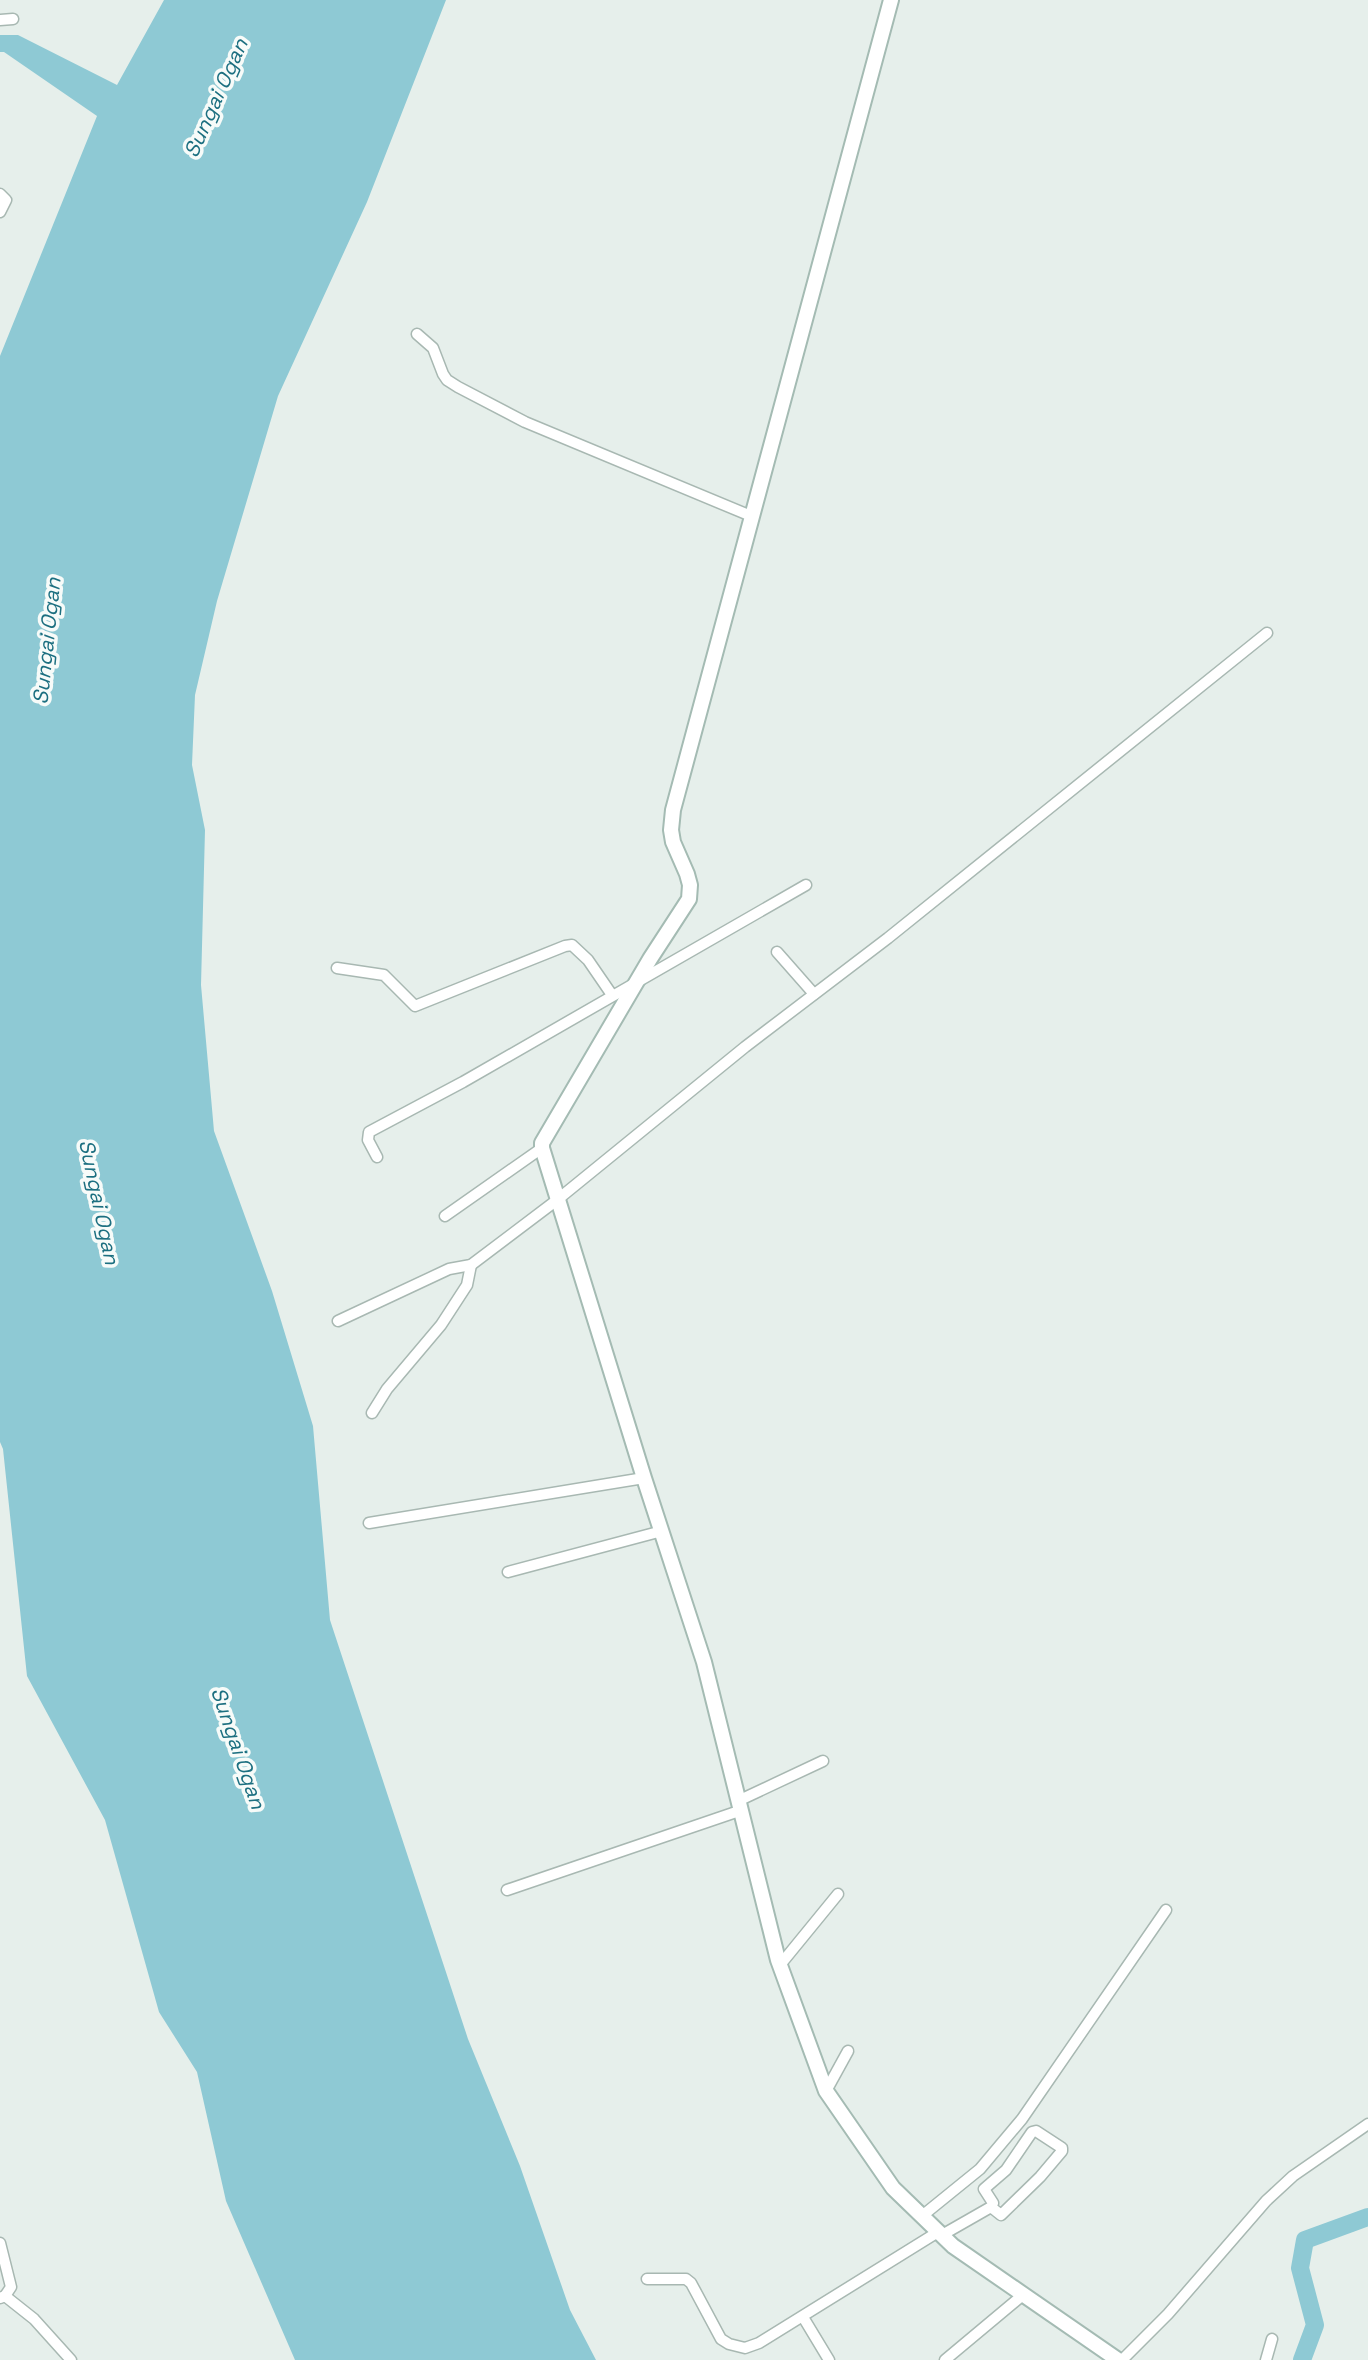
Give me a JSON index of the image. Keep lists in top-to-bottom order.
{
  "water": ["Sungai Ogan"]
}
